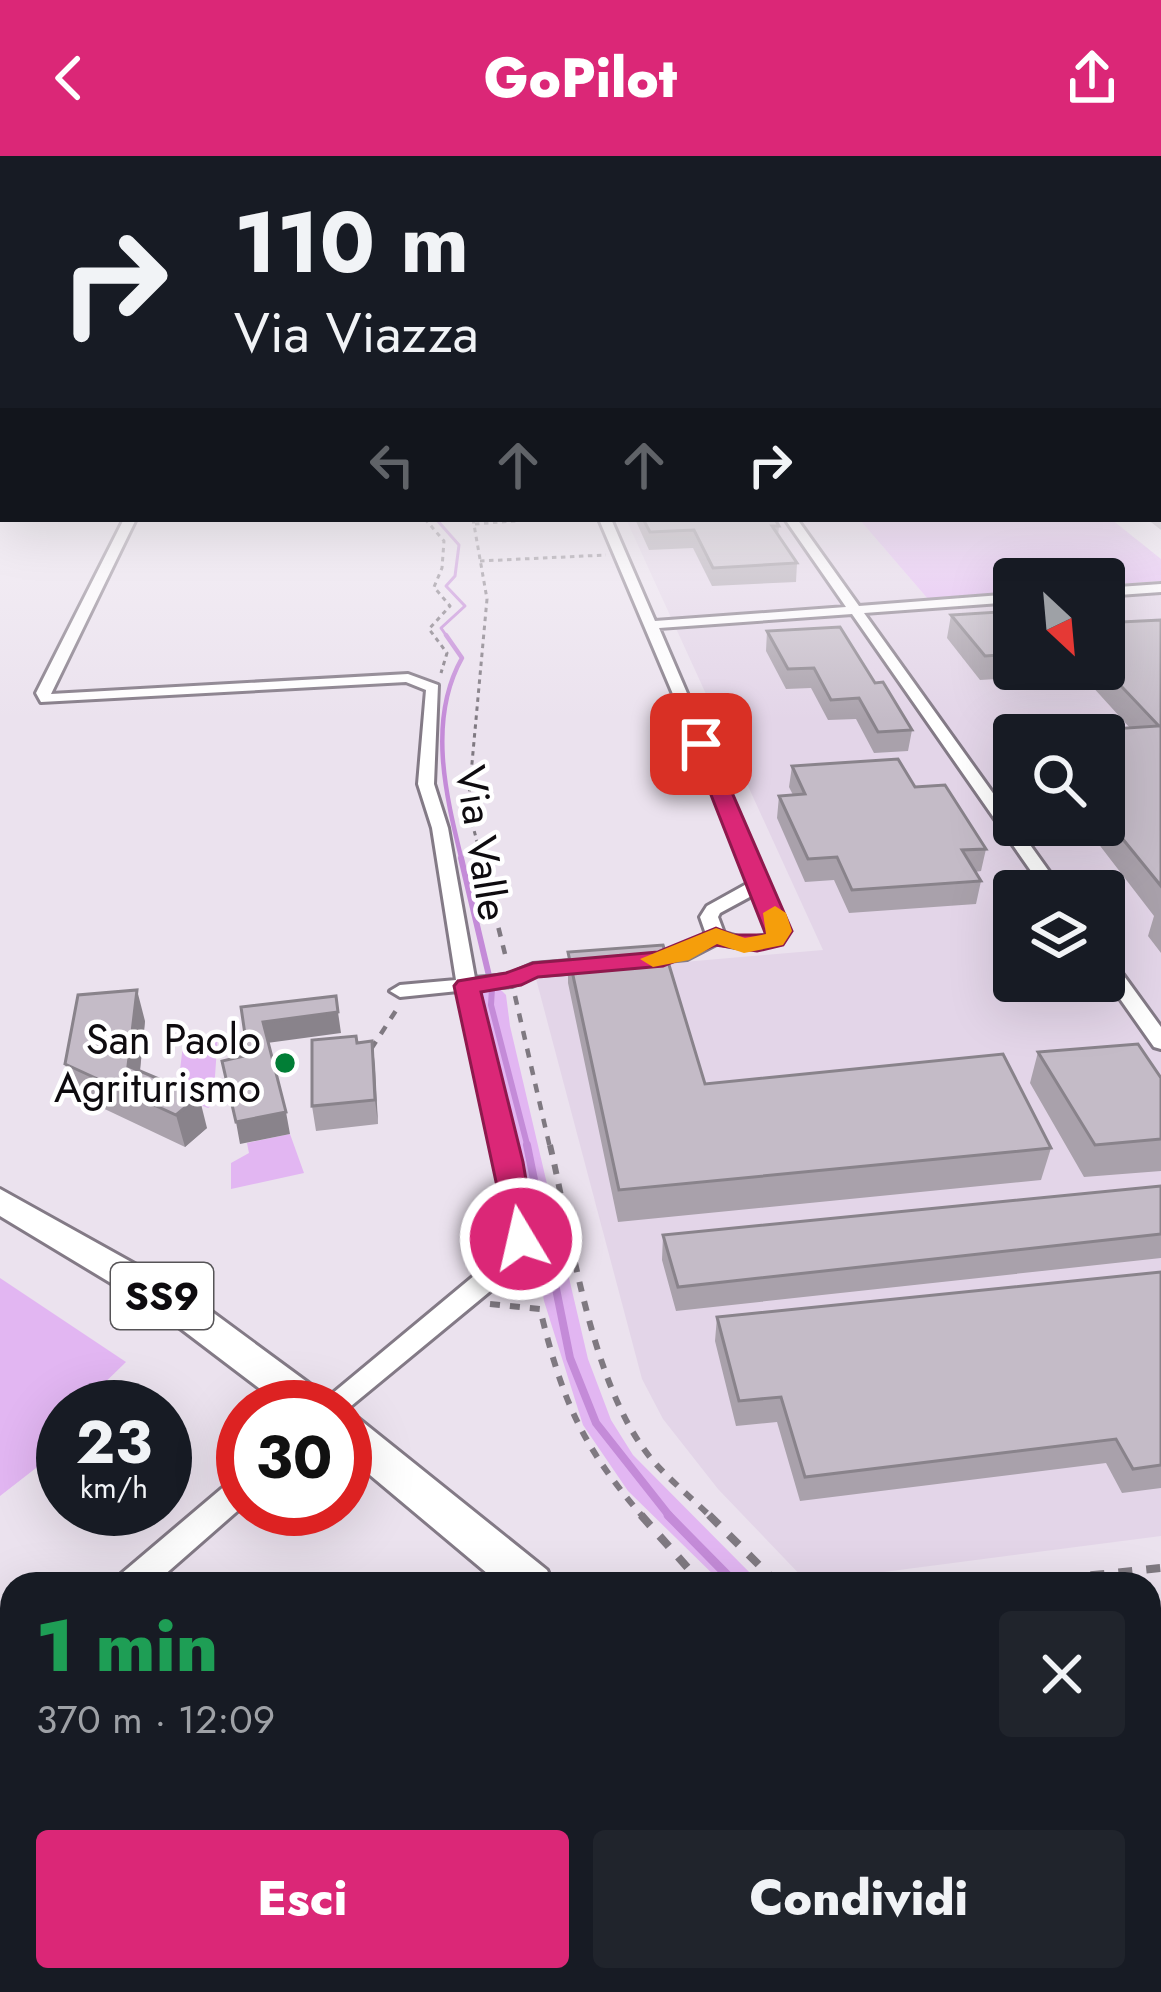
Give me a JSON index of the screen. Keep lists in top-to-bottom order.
{
  "streets": {
    "main road": ["SS9"],
    "street": ["Via Valle"]
  },
  "places": ["San Paolo Agriturismo"],
  "north": "bottom right",
  "page": {
    "header": "GoPilot",
    "turn": ["110 m", "Via Viazza"],
    "speed": "23 km/h",
    "limit": "30",
    "heading": ["1 min", "370 m · 12:09"],
    "buttons": ["Esci", "Condividi"]
  }
}
